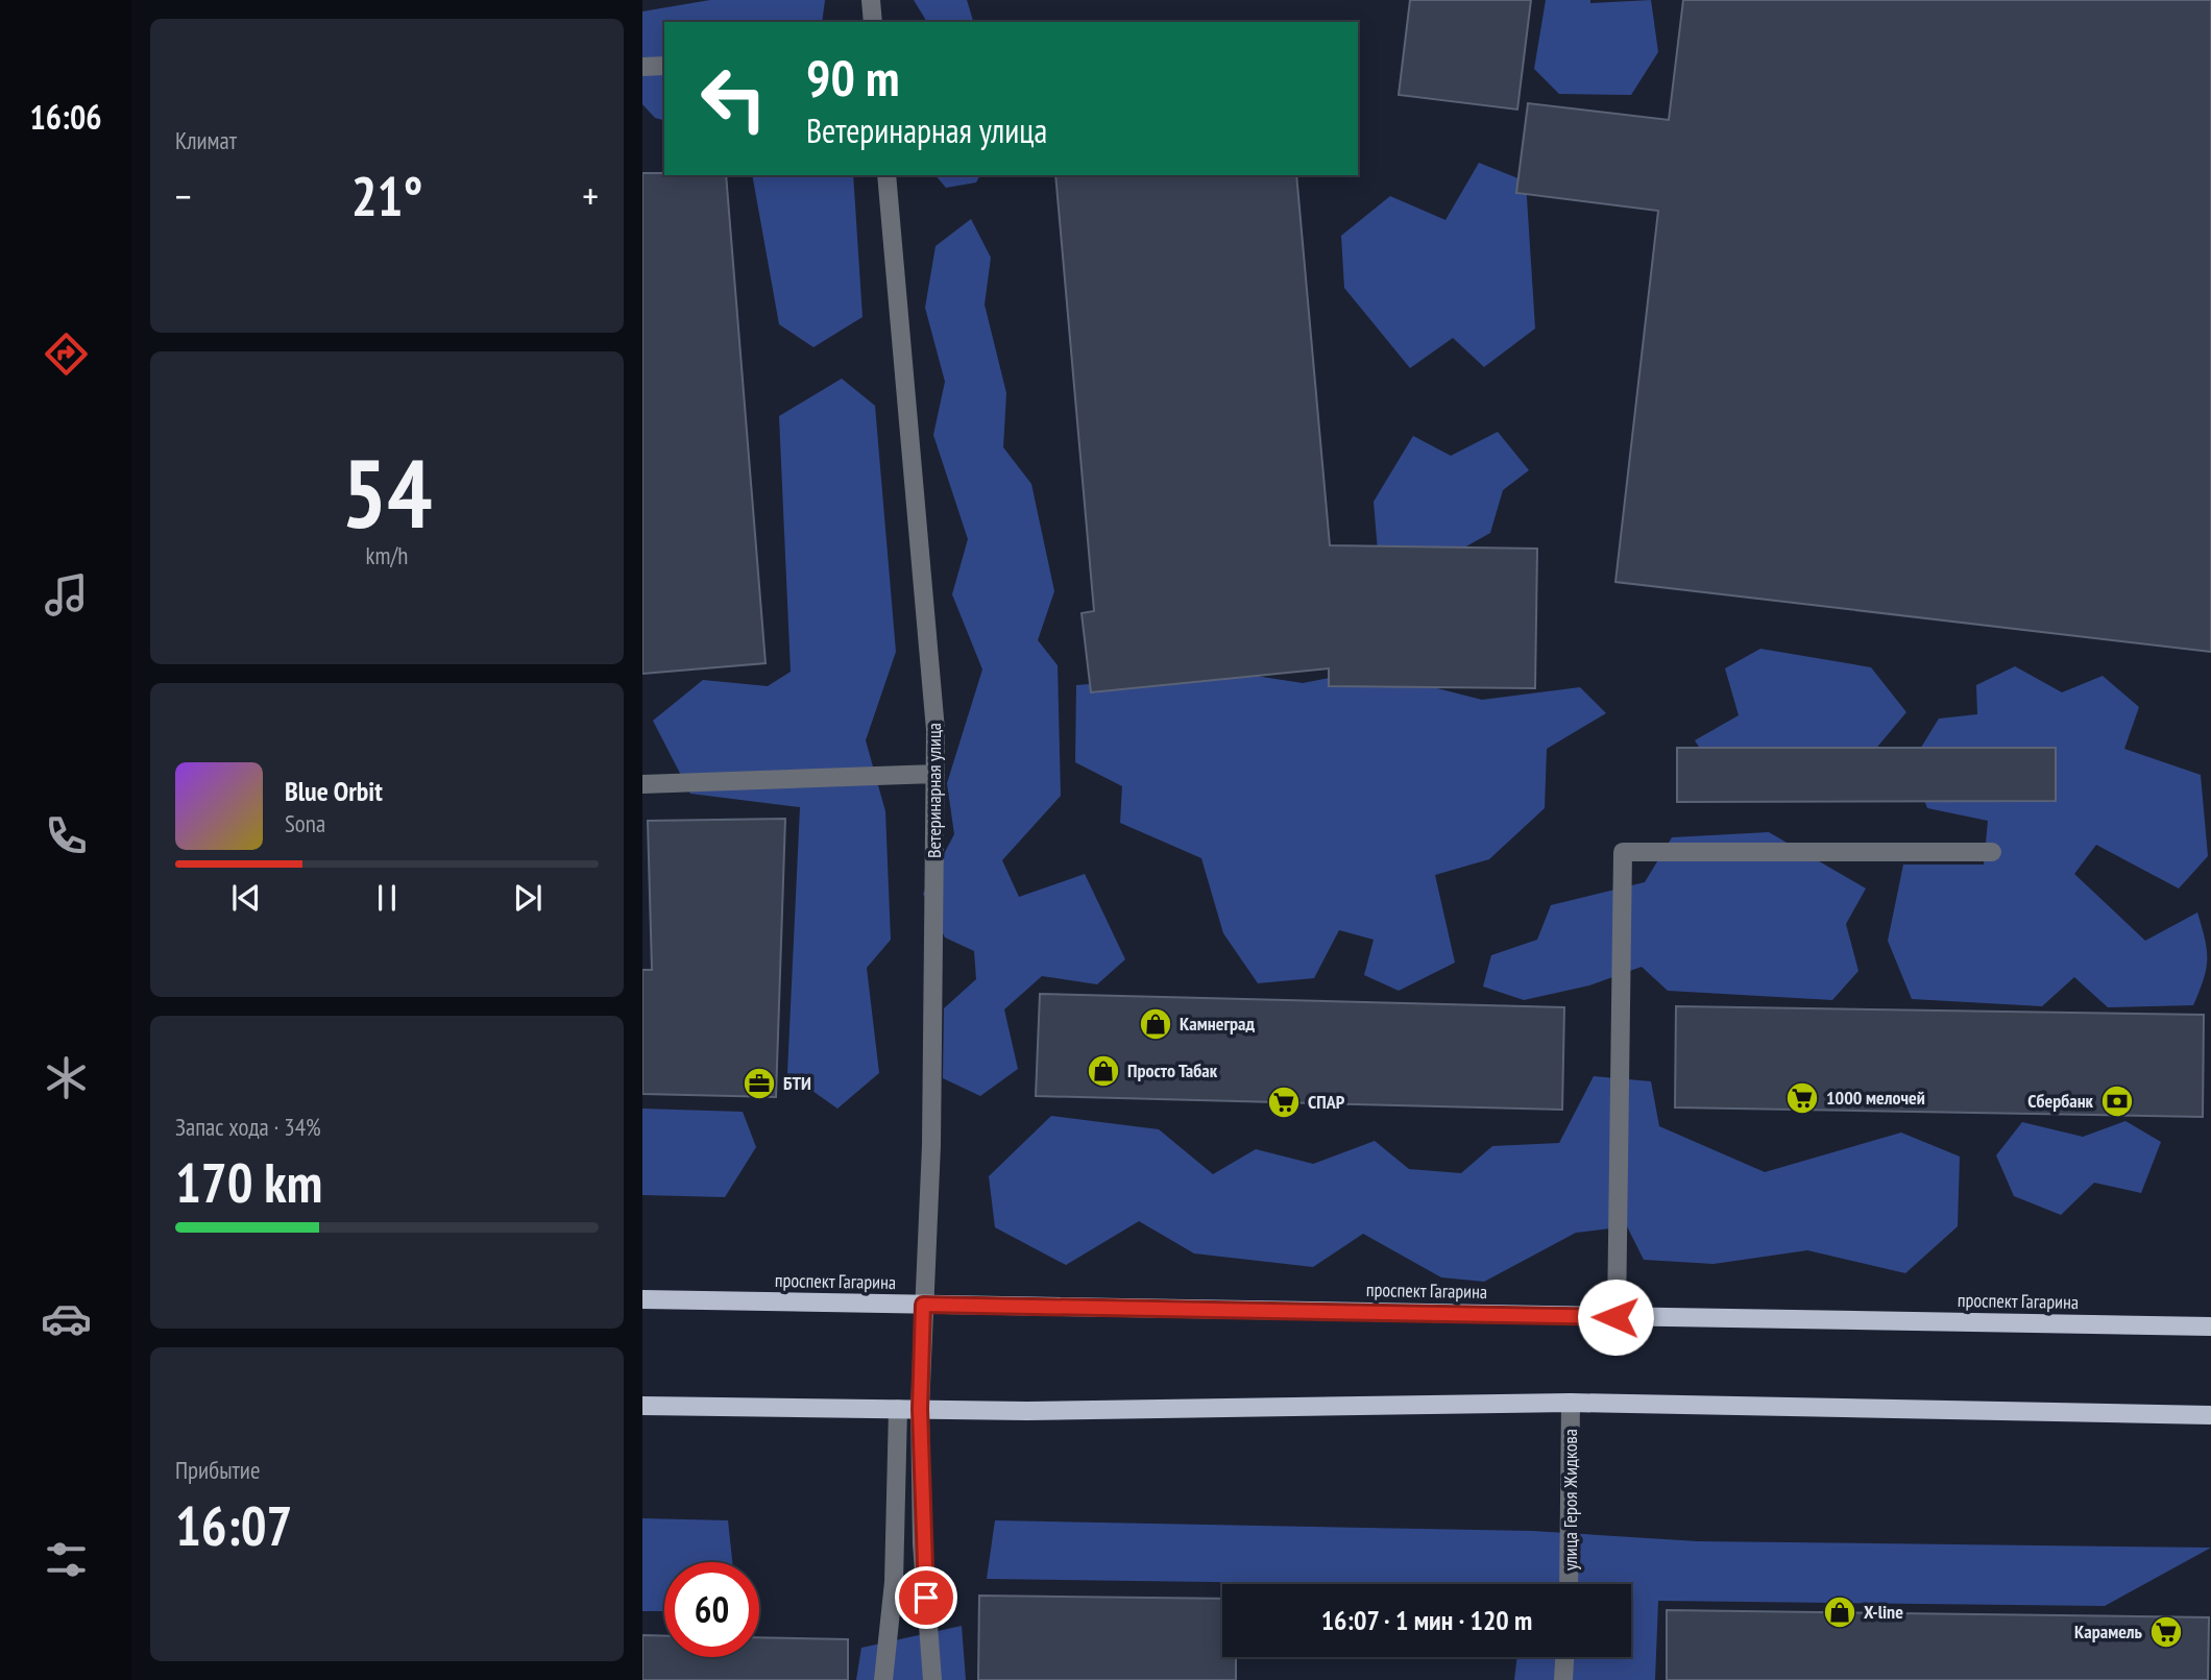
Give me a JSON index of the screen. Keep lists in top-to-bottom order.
{
  "streets": {
    "main road": ["проспект Гагарина"],
    "street": ["Ветеринарная улица", "улица Героя Жидкова"]
  },
  "crossings": [
    ["Ветеринарная улица", "проспект Гагарина"]
  ],
  "places": {
    "shop": ["Камнеград", "Просто Табак", "X-line"],
    "office": ["БТИ"],
    "supermarket": ["1000 мелочей", "СПАР", "Карамель"],
    "bank": ["Сбербанк"]
  },
  "page": {
    "tabs": "16:06",
    "tile": [
      "Климат",
      ["54", "km/h"],
      ["Запас хода · 34%", "170 km"],
      ["Прибытие", "16:07"]
    ],
    "turn": ["90 m", "Ветеринарная улица"],
    "heat": ["−", "21°", "+"],
    "song": ["Blue Orbit", "Sona"],
    "limit": "60",
    "trip": "16:07 · 1 мин · 120 m"
  }
}
